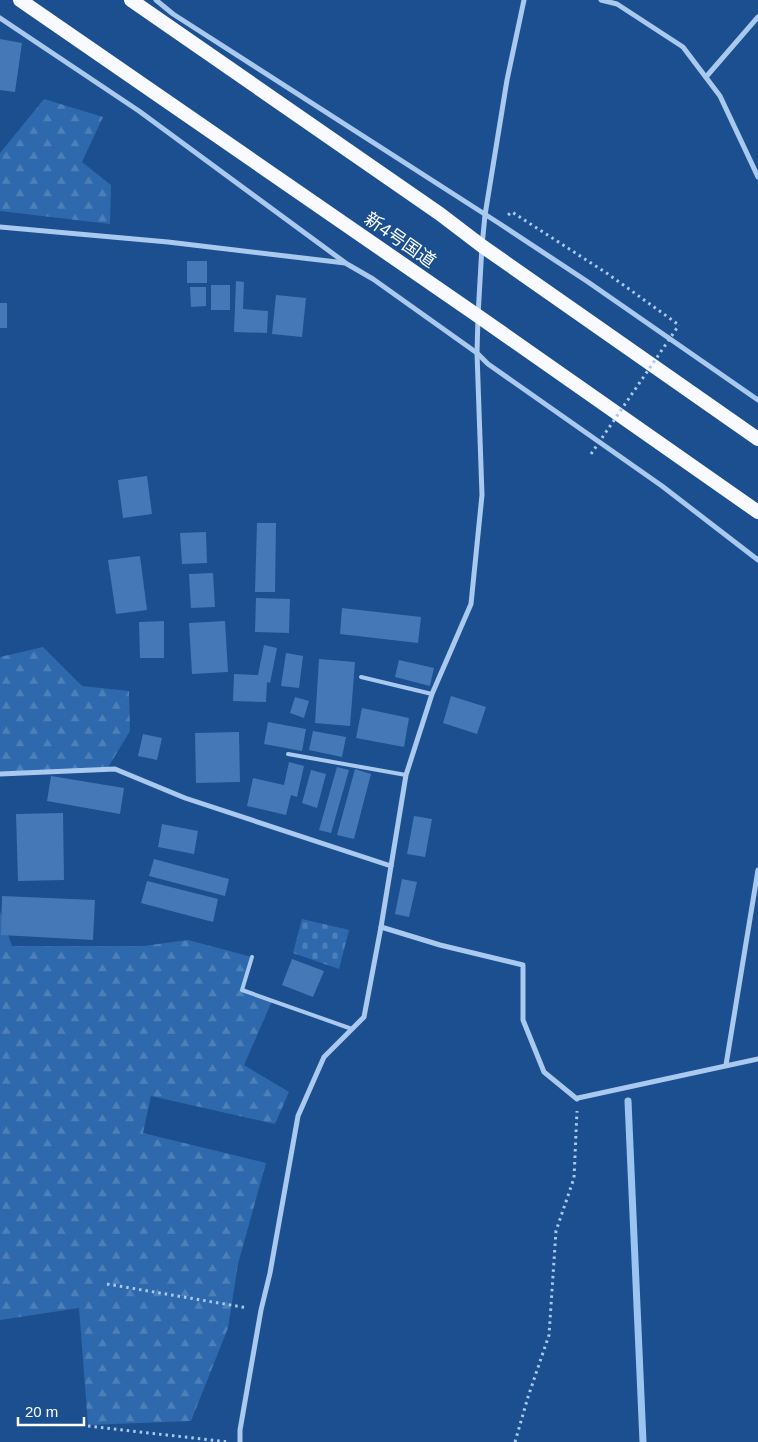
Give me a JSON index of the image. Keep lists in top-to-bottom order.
{
  "streets": {
    "highway": ["新4号国道"]
  },
  "scale_bar": "20 m"
}
